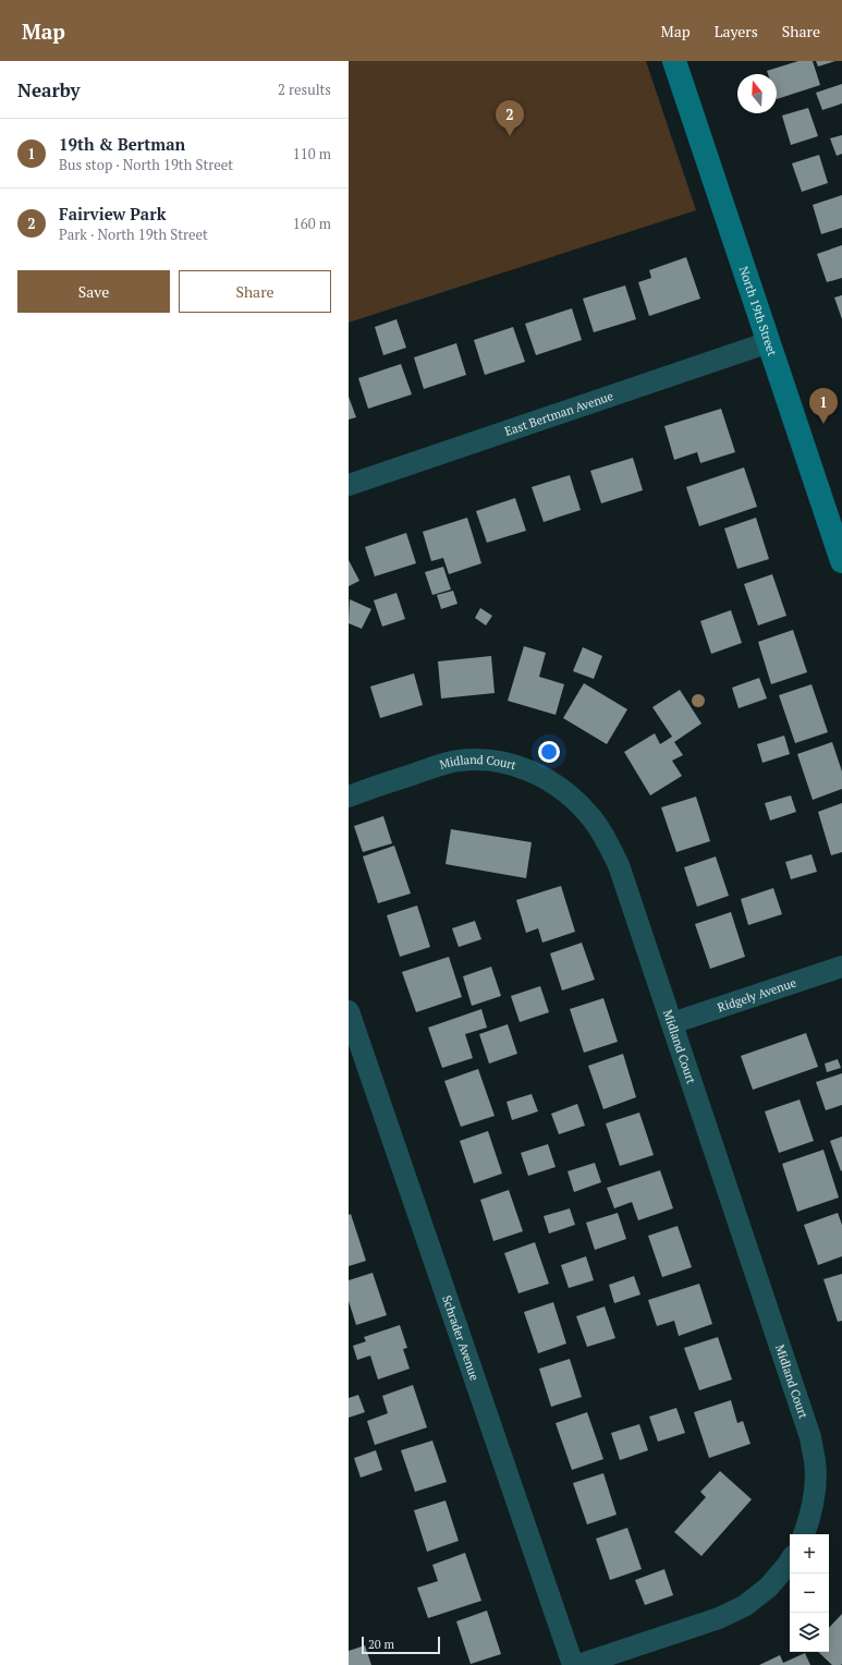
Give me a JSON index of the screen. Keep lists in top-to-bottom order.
{
  "streets": {
    "street": [
      "North 19th Street",
      "East Bertman Avenue",
      "Midland Court",
      "Ridgely Avenue",
      "Schrader Avenue"
    ]
  },
  "crossings": [
    ["North 19th Street", "East Bertman Avenue"],
    ["Midland Court", "Ridgely Avenue"]
  ],
  "scale_bar": "20 m",
  "north": "top",
  "page": {
    "header": "Map",
    "nav": ["Map", "Layers", "Share"],
    "heading": ["Nearby", "2 results"],
    "pins": ["2", "1"],
    "list": [
      {
        "mark": "1",
        "name": "19th & Bertman",
        "note": "Bus stop · North 19th Street",
        "value": "110 m"
      },
      {
        "mark": "2",
        "name": "Fairview Park",
        "note": "Park · North 19th Street",
        "value": "160 m"
      }
    ],
    "buttons": ["Save", "Share"],
    "map_buttons": ["+", "−"],
    "scale": "20 m"
  }
}
